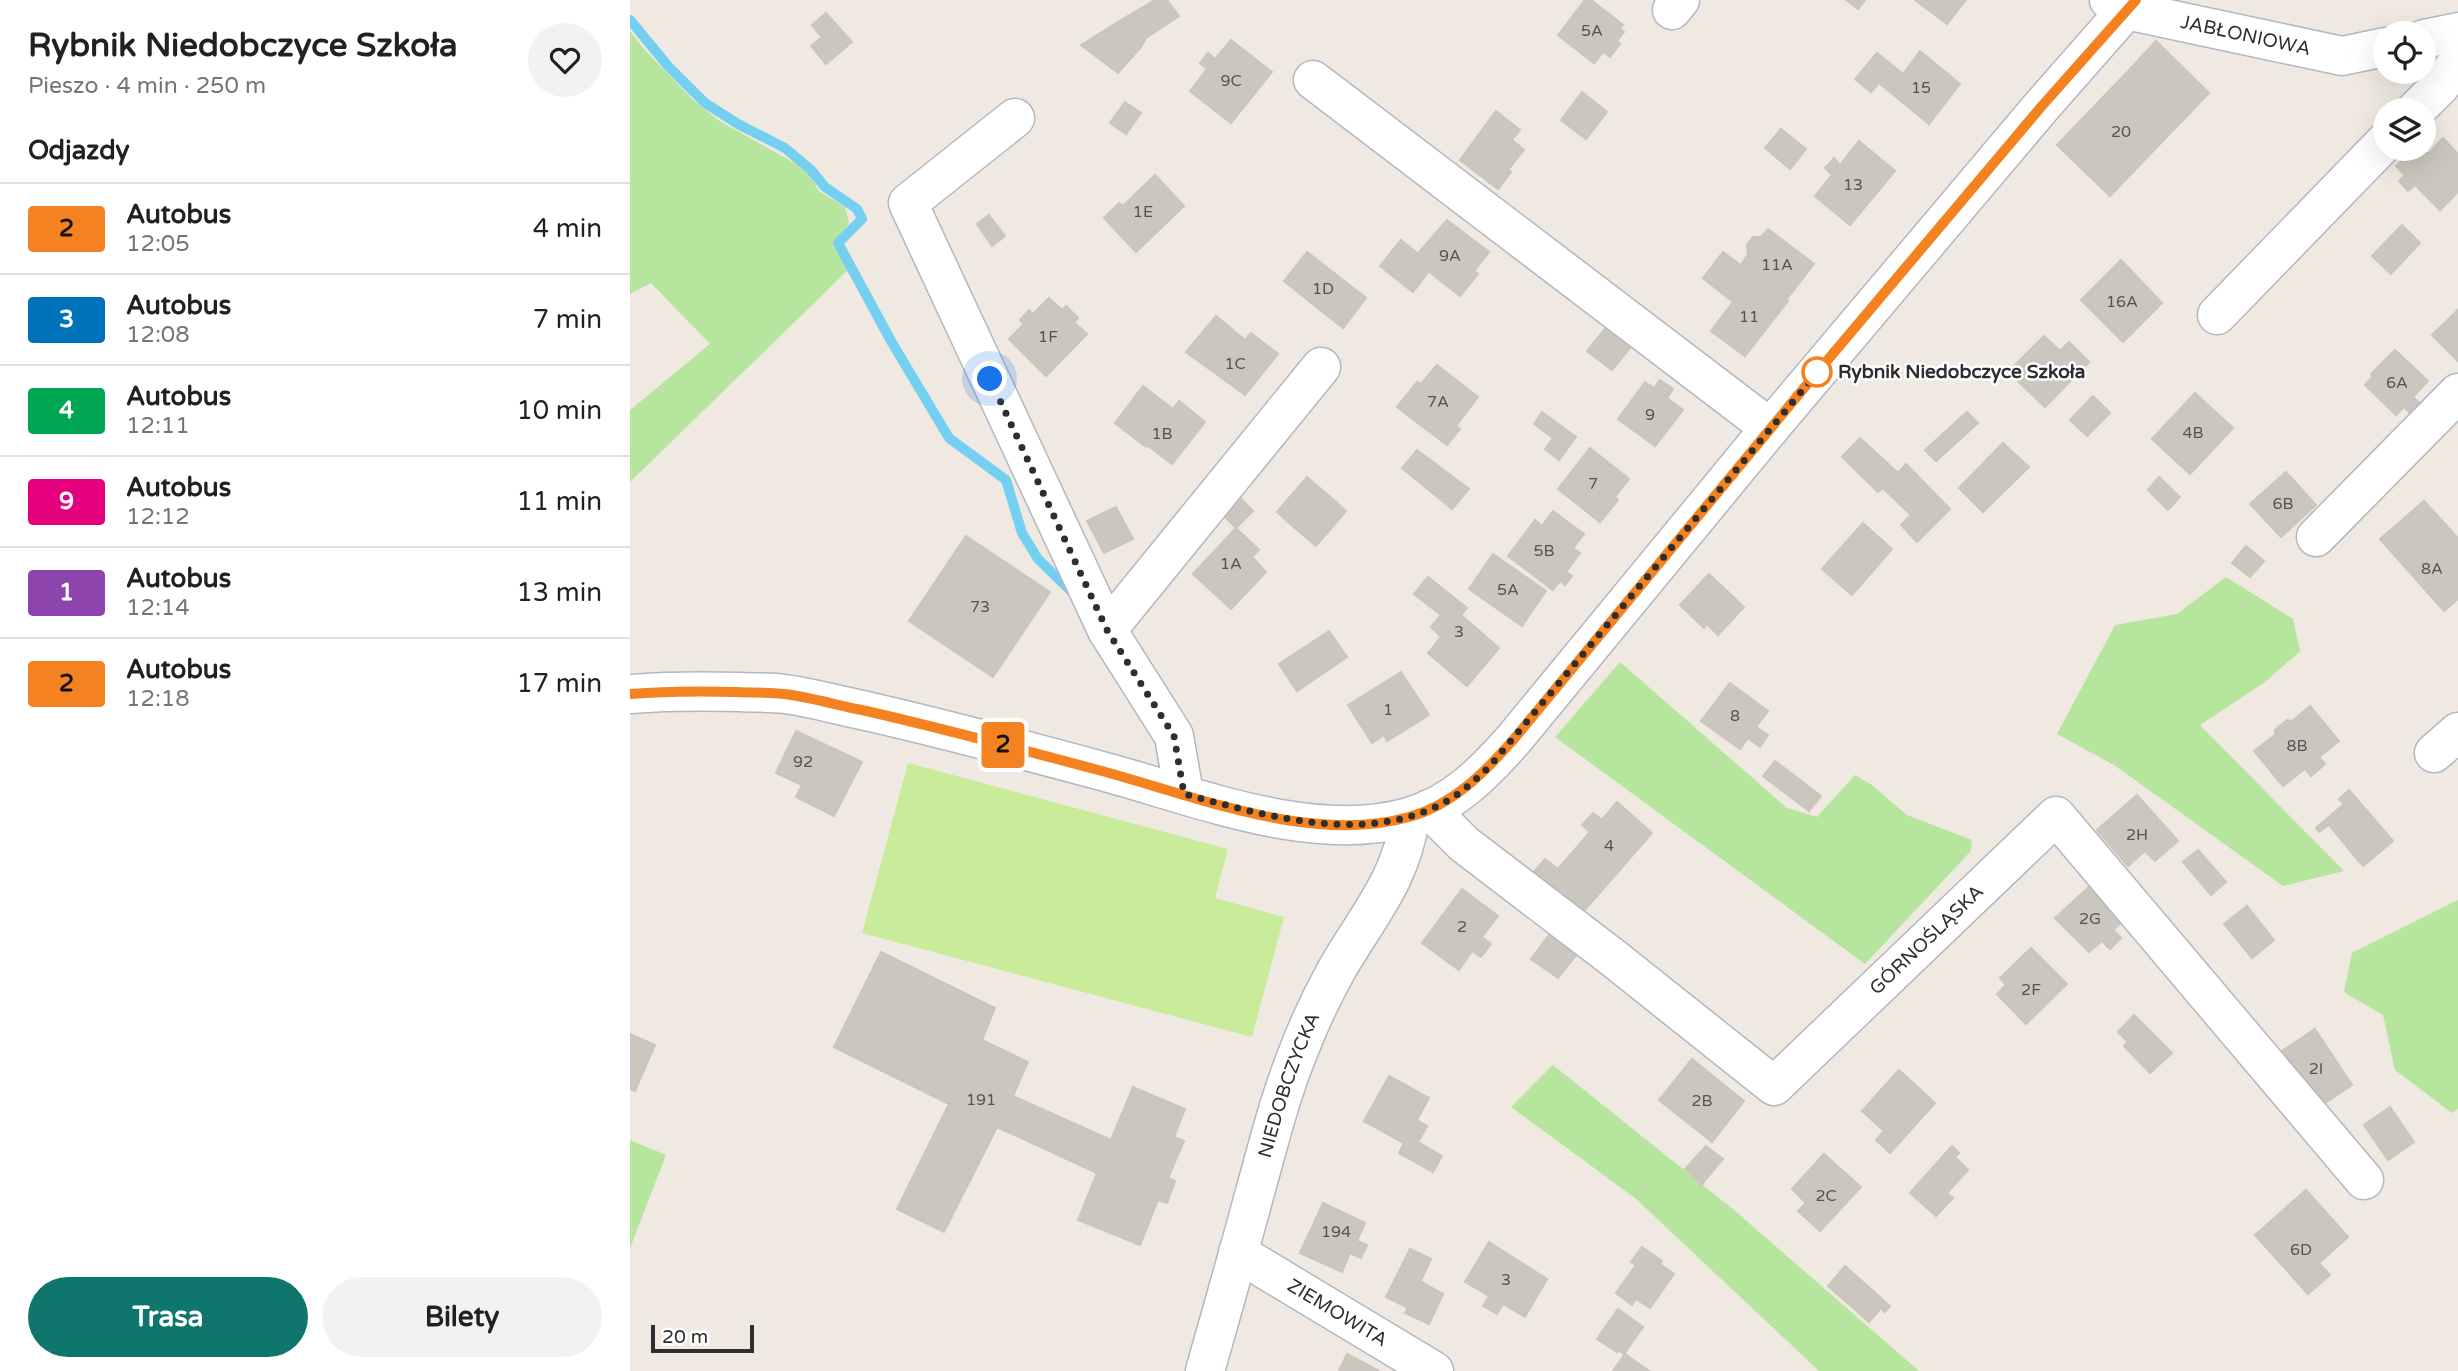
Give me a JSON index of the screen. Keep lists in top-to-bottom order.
{
  "streets": {
    "street": [
      "JABŁONIOWA",
      "GÓRNOŚLĄSKA",
      "NIEDOBCZYCKA",
      "ZIEMOWITA"
    ]
  },
  "crossings": [
    ["GÓRNOŚLĄSKA", "NIEDOBCZYCKA"],
    ["NIEDOBCZYCKA", "ZIEMOWITA"]
  ],
  "places": ["Rybnik Niedobczyce Szkoła"],
  "lines": ["bus line 2"],
  "house_numbers": [
    "5A",
    "9C",
    "15",
    "20",
    "13",
    "1E",
    "9A",
    "11A",
    "1D",
    "16A",
    "11",
    "1F",
    "1C",
    "6A",
    "7A",
    "9",
    "4B",
    "1B",
    "7",
    "6B",
    "5B",
    "1A",
    "8A",
    "5A",
    "73",
    "3",
    "1",
    "8",
    "8B",
    "92",
    "2H",
    "4",
    "2G",
    "2",
    "2F",
    "2I",
    "191",
    "2B",
    "2C",
    "194",
    "6D",
    "3"
  ],
  "scale_bar": "20 m",
  "page": {
    "heading": [
      ["Rybnik Niedobczyce Szkoła", "Pieszo · 4 min · 250 m"],
      "Odjazdy"
    ],
    "on_map": "2",
    "list": [
      {
        "mark": "2",
        "name": "Autobus",
        "note": "12:05",
        "value": "4 min"
      },
      {
        "mark": "3",
        "name": "Autobus",
        "note": "12:08",
        "value": "7 min"
      },
      {
        "mark": "4",
        "name": "Autobus",
        "note": "12:11",
        "value": "10 min"
      },
      {
        "mark": "9",
        "name": "Autobus",
        "note": "12:12",
        "value": "11 min"
      },
      {
        "mark": "1",
        "name": "Autobus",
        "note": "12:14",
        "value": "13 min"
      },
      {
        "mark": "2",
        "name": "Autobus",
        "note": "12:18",
        "value": "17 min"
      }
    ],
    "buttons": ["Trasa", "Bilety"],
    "scale": "20 m"
  }
}
